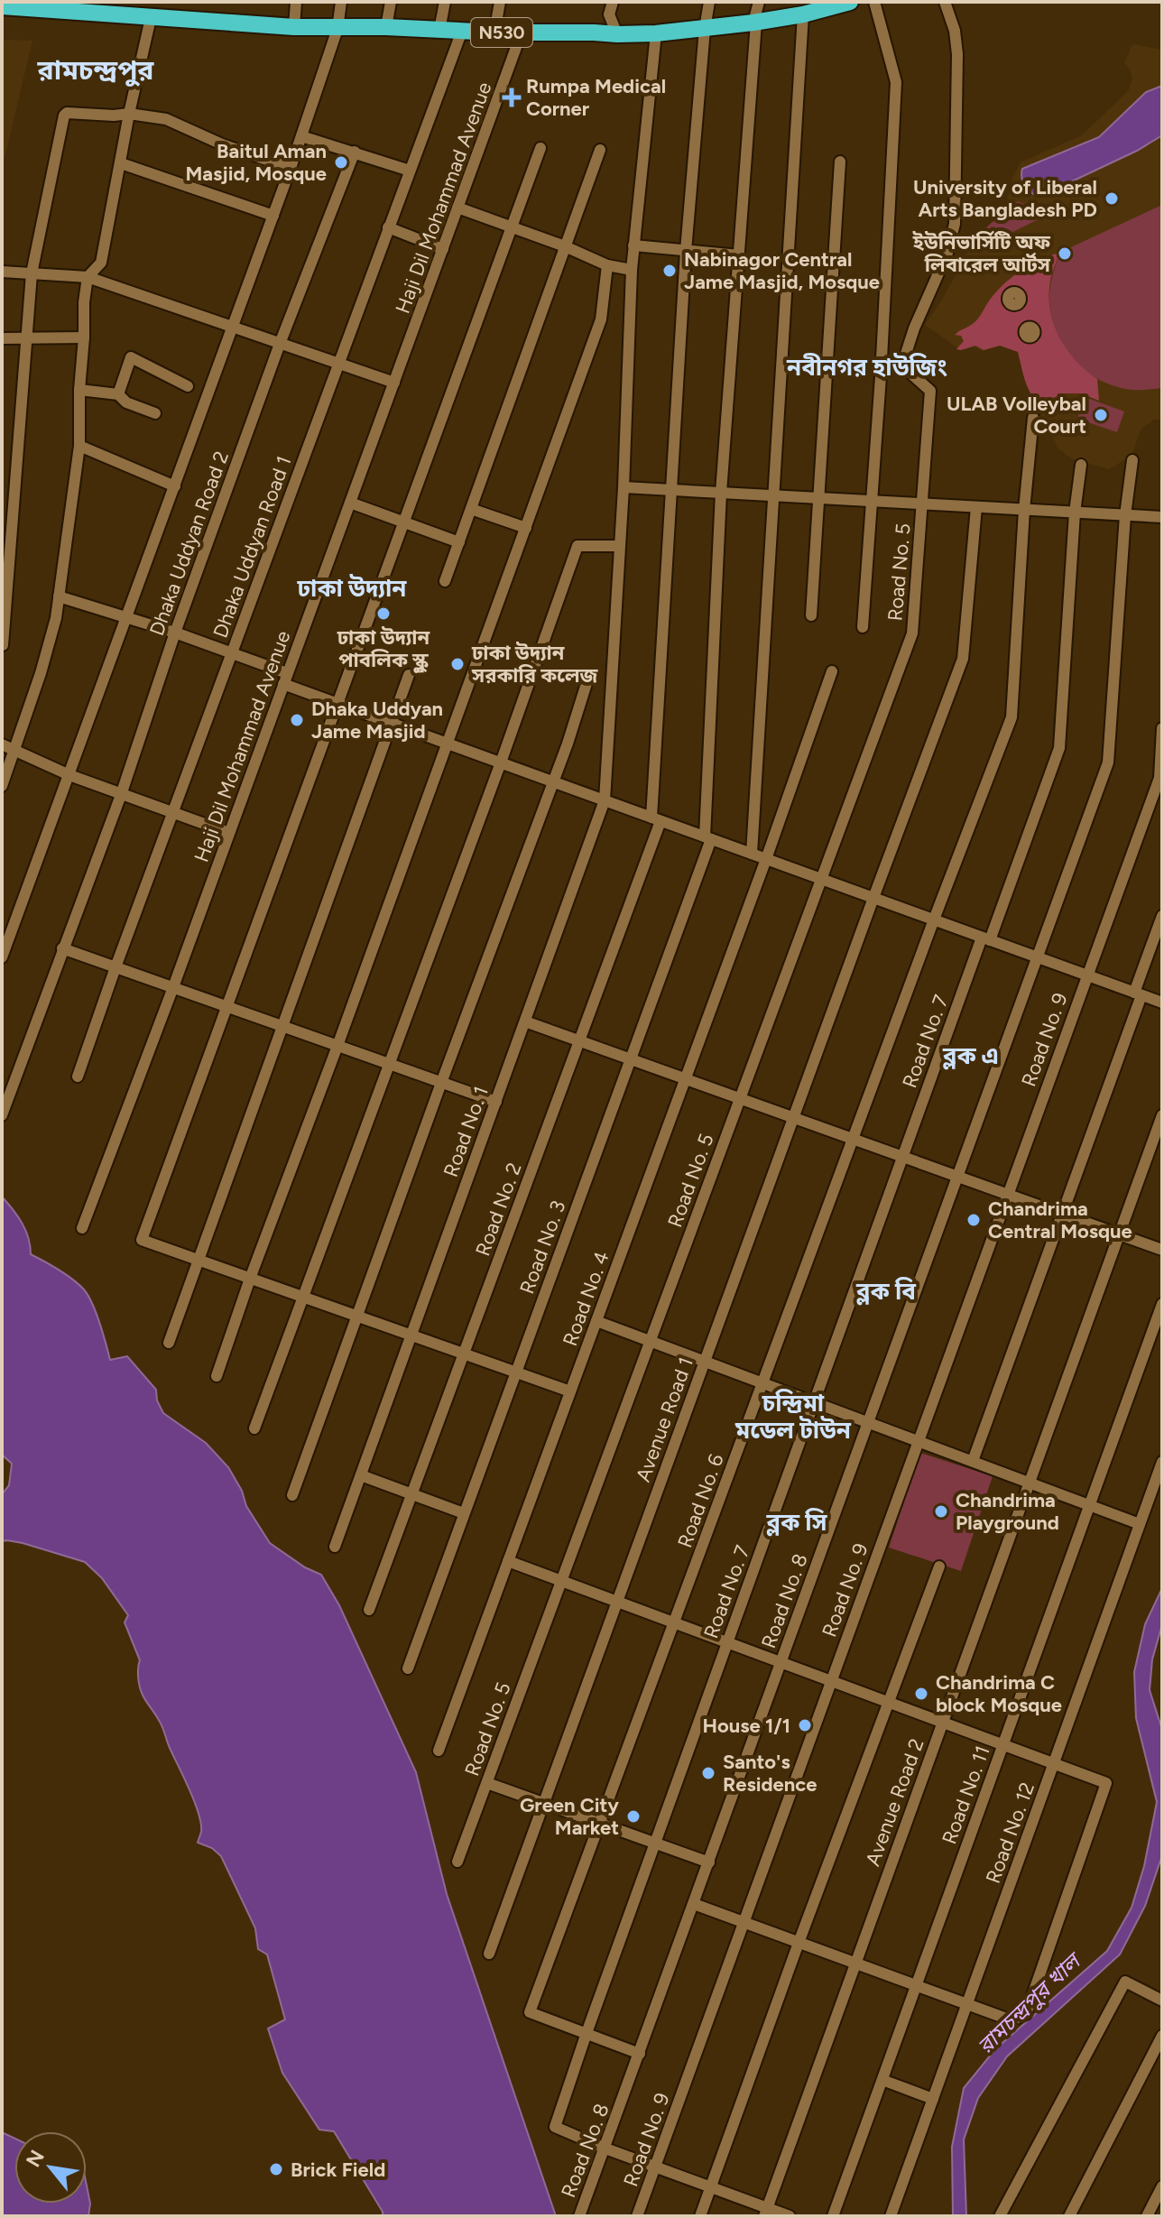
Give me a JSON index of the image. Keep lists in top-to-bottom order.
{
  "streets": {
    "highway": ["N530"],
    "street": [
      "Haji Dil Mohammad Avenue",
      "Dhaka Uddyan Road 2",
      "Dhaka Uddyan Road 1",
      "Road No. 5",
      "Road No. 9",
      "Road No. 7",
      "Road No. 1",
      "Road No. 2",
      "Road No. 3",
      "Road No. 4",
      "Avenue Road 1",
      "Road No. 6",
      "Road No. 8",
      "Road No. 11",
      "Avenue Road 2",
      "Road No. 12"
    ]
  },
  "crossings": [
    ["N530", "Haji Dil Mohammad Avenue"],
    ["N530", "Dhaka Uddyan Road 1"],
    ["N530", "Road No. 1"],
    ["N530", "Road No. 2"],
    ["N530", "Road No. 3"],
    ["Road No. 7", "Road No. 6"],
    ["Road No. 7", "Road No. 8"]
  ],
  "districts": [
    "রামচন্দ্রপুর",
    "নবীনগর হাউজিং",
    "ঢাকা উদ্যান",
    "ব্লক এ",
    "ব্লক বি",
    "চন্দ্রিমা মডেল টাউন",
    "ব্লক সি"
  ],
  "water": ["রামচন্দ্রপুর খাল"],
  "places": {
    "health": ["Rumpa Medical Corner"],
    "other": [
      "Baitul Aman Masjid, Mosque",
      "University of Liberal Arts Bangladesh PD",
      "ইউনিভার্সিটি অফ লিবারেল আর্টস",
      "Nabinagor Central Jame Masjid, Mosque",
      "ULAB Volleybal Court",
      "ঢাকা উদ্যান পাবলিক স্কুল",
      "ঢাকা উদ্যান সরকারি কলেজ",
      "Dhaka Uddyan Jame Masjid",
      "Chandrima Central Mosque",
      "Chandrima Playground",
      "Chandrima C block Mosque",
      "House 1/1",
      "Santo's Residence",
      "Green City Market",
      "Brick Field"
    ]
  },
  "north": "top left"
}
